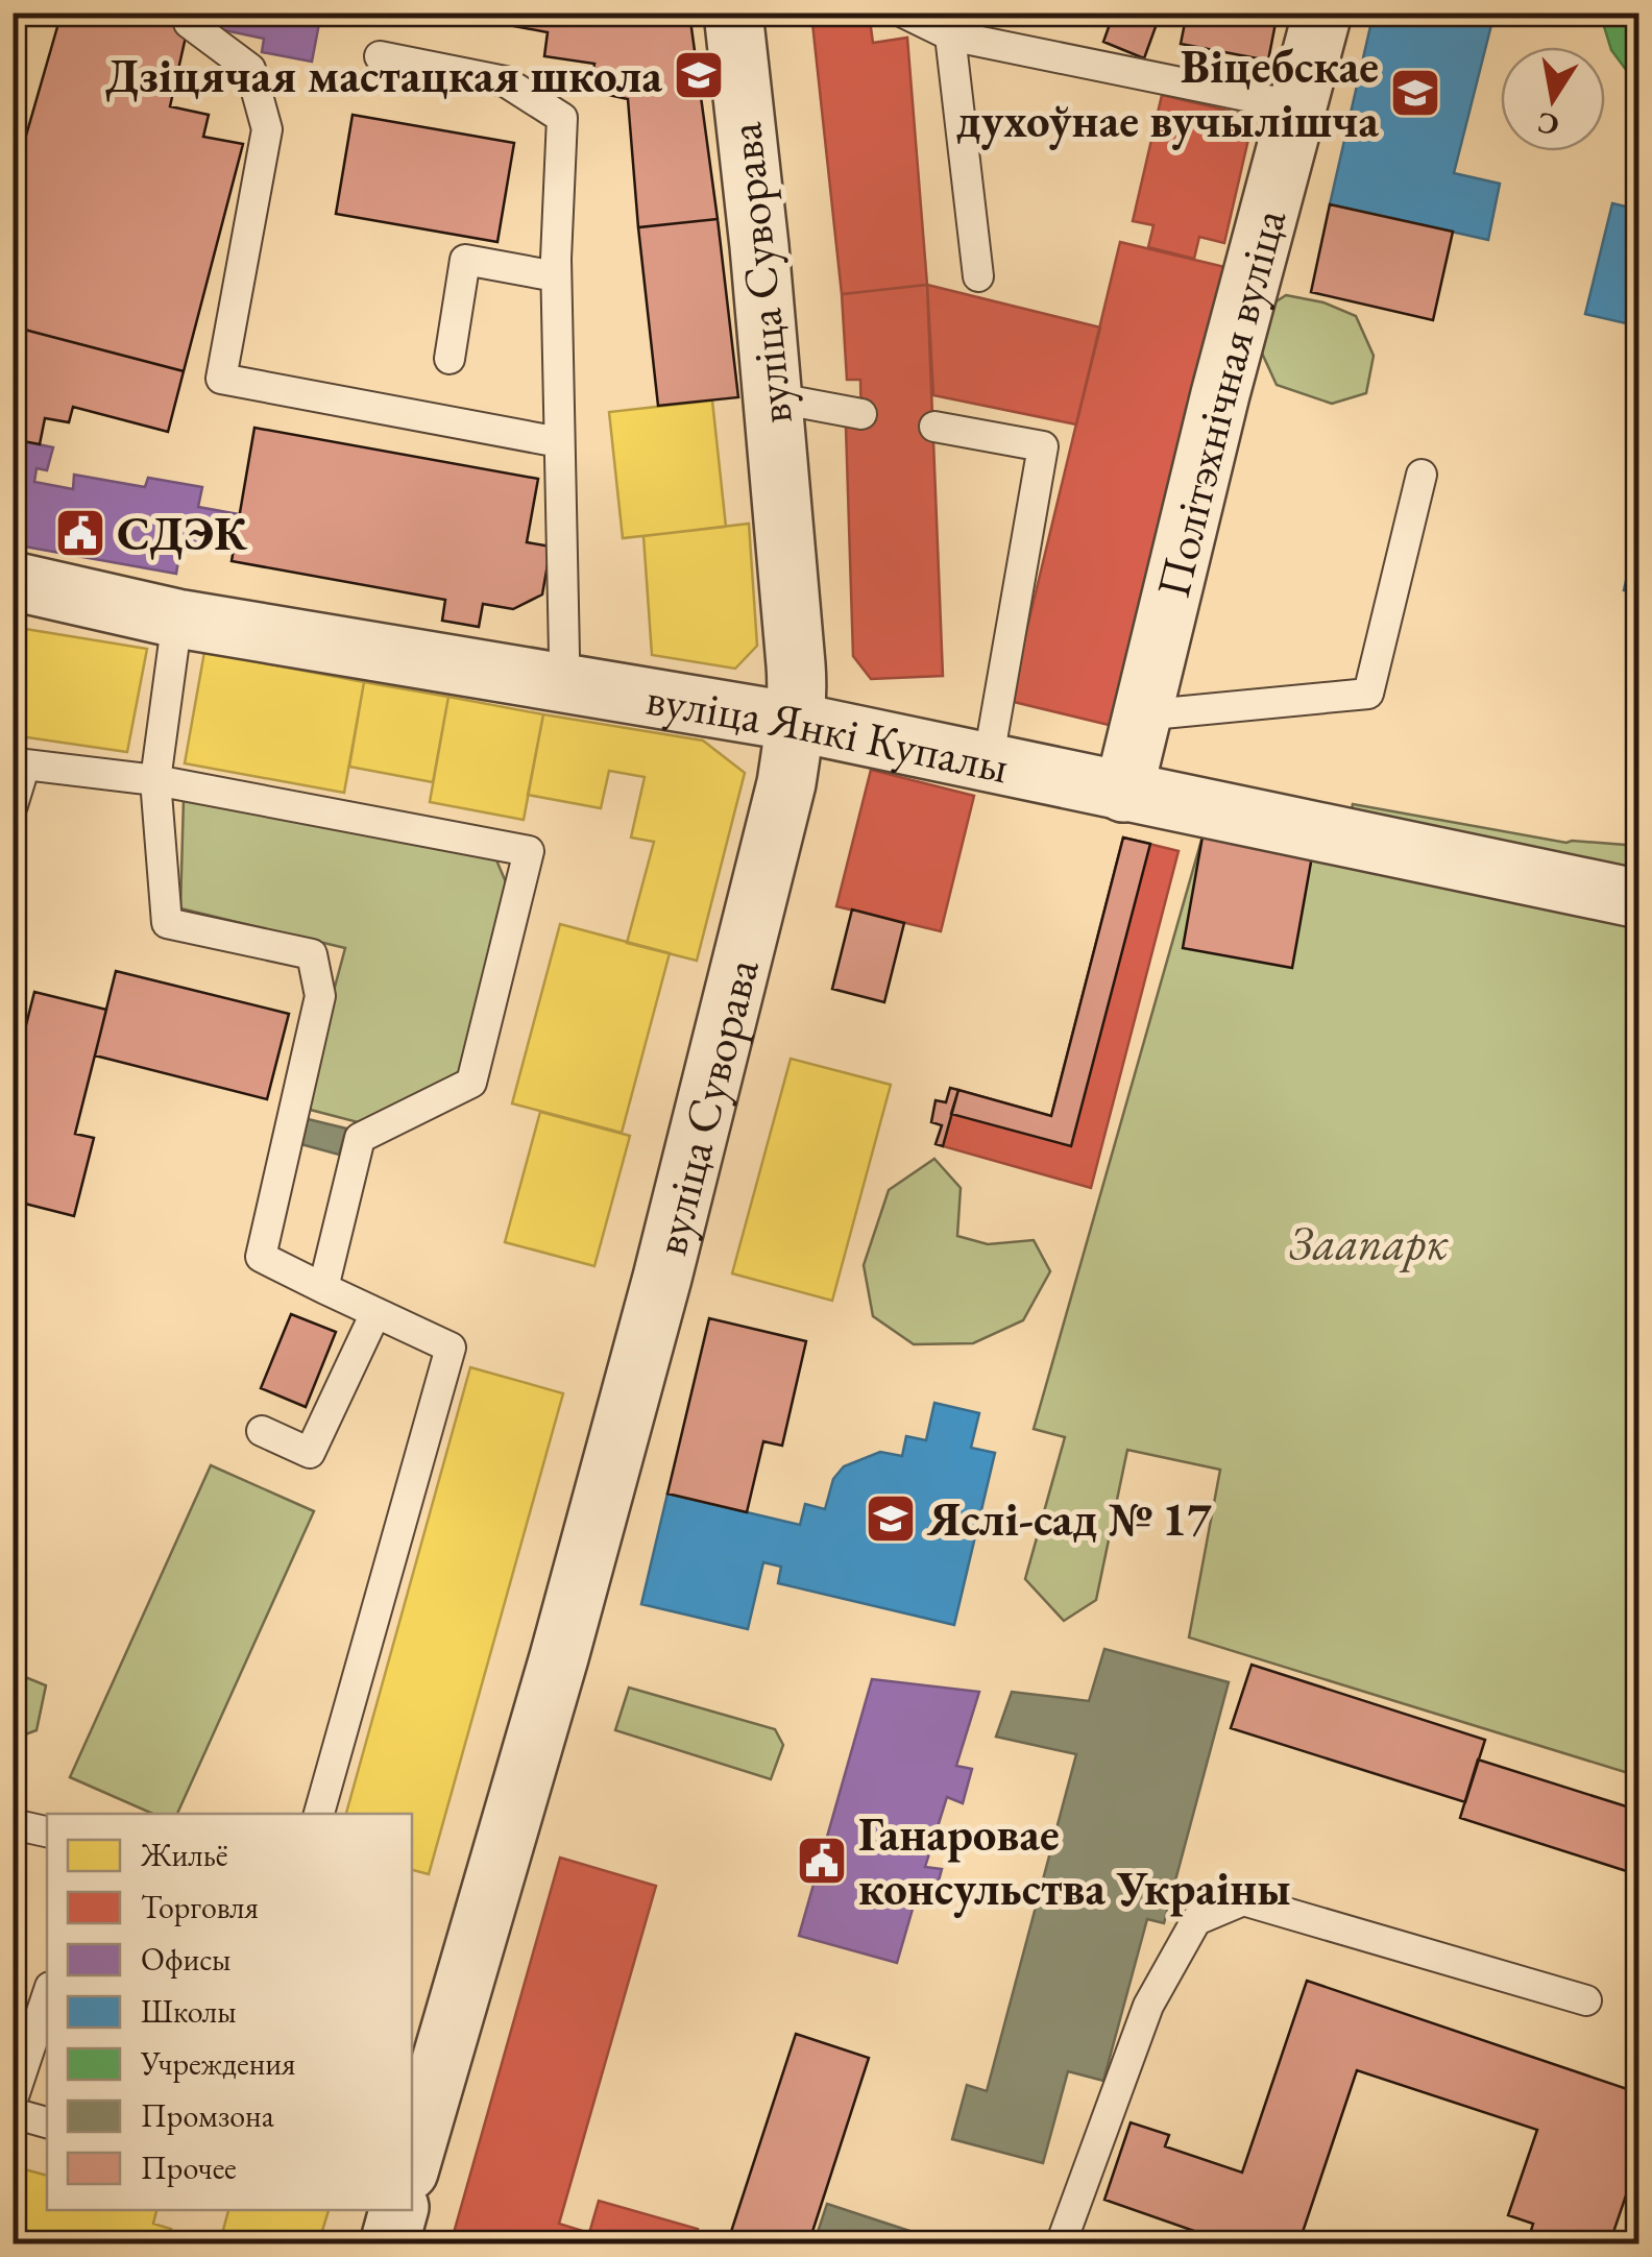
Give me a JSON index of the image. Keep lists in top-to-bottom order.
{
  "streets": {
    "street": ["вуліца Суворава", "Політэхнічная вуліца", "вуліца Янкі Купалы"]
  },
  "crossings": [
    ["вуліца Суворава", "вуліца Янкі Купалы"],
    ["Політэхнічная вуліца", "вуліца Янкі Купалы"]
  ],
  "parks": ["Заапарк"],
  "places": {
    "school or university": ["Дзіцячая мастацкая школа", "Віцебскае духоўнае вучылішча", "Яслі-сад № 17"],
    "public building": ["СДЭК", "Ганаровае консульства Украіны"]
  },
  "legend": [
    "Жильё",
    "Торговля",
    "Офисы",
    "Школы",
    "Учреждения",
    "Промзона",
    "Прочее"
  ],
  "north": "bottom"
}
